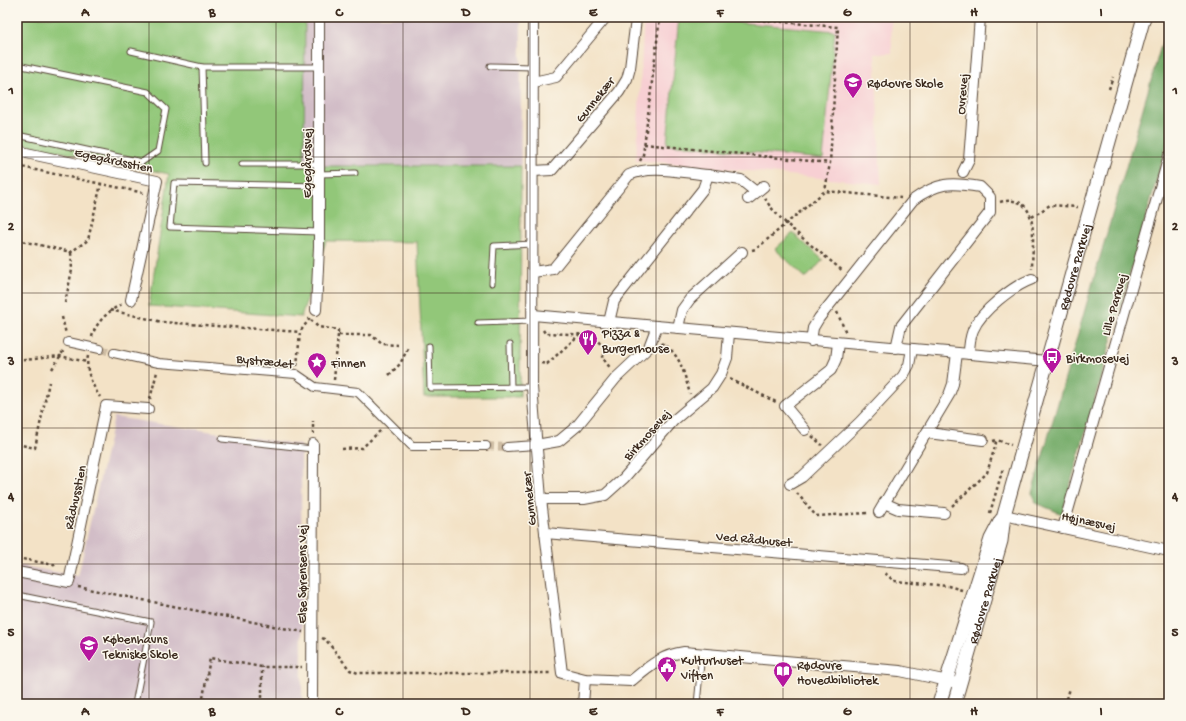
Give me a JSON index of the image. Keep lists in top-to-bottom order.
{
  "streets": {
    "street": [
      "Ovrevej",
      "Gunnekær",
      "Egegårdsstien",
      "Egegårdsvej",
      "Rødovre Parkvej",
      "Lille Parkvej",
      "Bystrædet",
      "Birkmosevej",
      "Rådhusstien",
      "Højnæsvej",
      "Ved Rådhuset",
      "Else Sørensens Vej"
    ]
  },
  "crossings": [
    ["Gunnekær", "Birkmosevej"],
    ["Gunnekær", "Ved Rådhuset"],
    ["Rødovre Parkvej", "Højnæsvej"],
    ["Lille Parkvej", "Højnæsvej"]
  ],
  "places": {
    "school or university": ["Rødovre Skole", "Københavns Tekniske Skole"],
    "restaurant": ["Pizza & Burgerhouse"],
    "bus stop": ["Birkmosevej"],
    "place": ["Finnen"],
    "public building": ["Kulturhuset Viften"],
    "library": ["Rødovre Hovedbibliotek"]
  },
  "grid": {
    "columns": [
      "A",
      "B",
      "C",
      "D",
      "E",
      "F",
      "G",
      "H",
      "I"
    ],
    "rows": [
      "1",
      "2",
      "3",
      "4",
      "5"
    ]
  }
}
